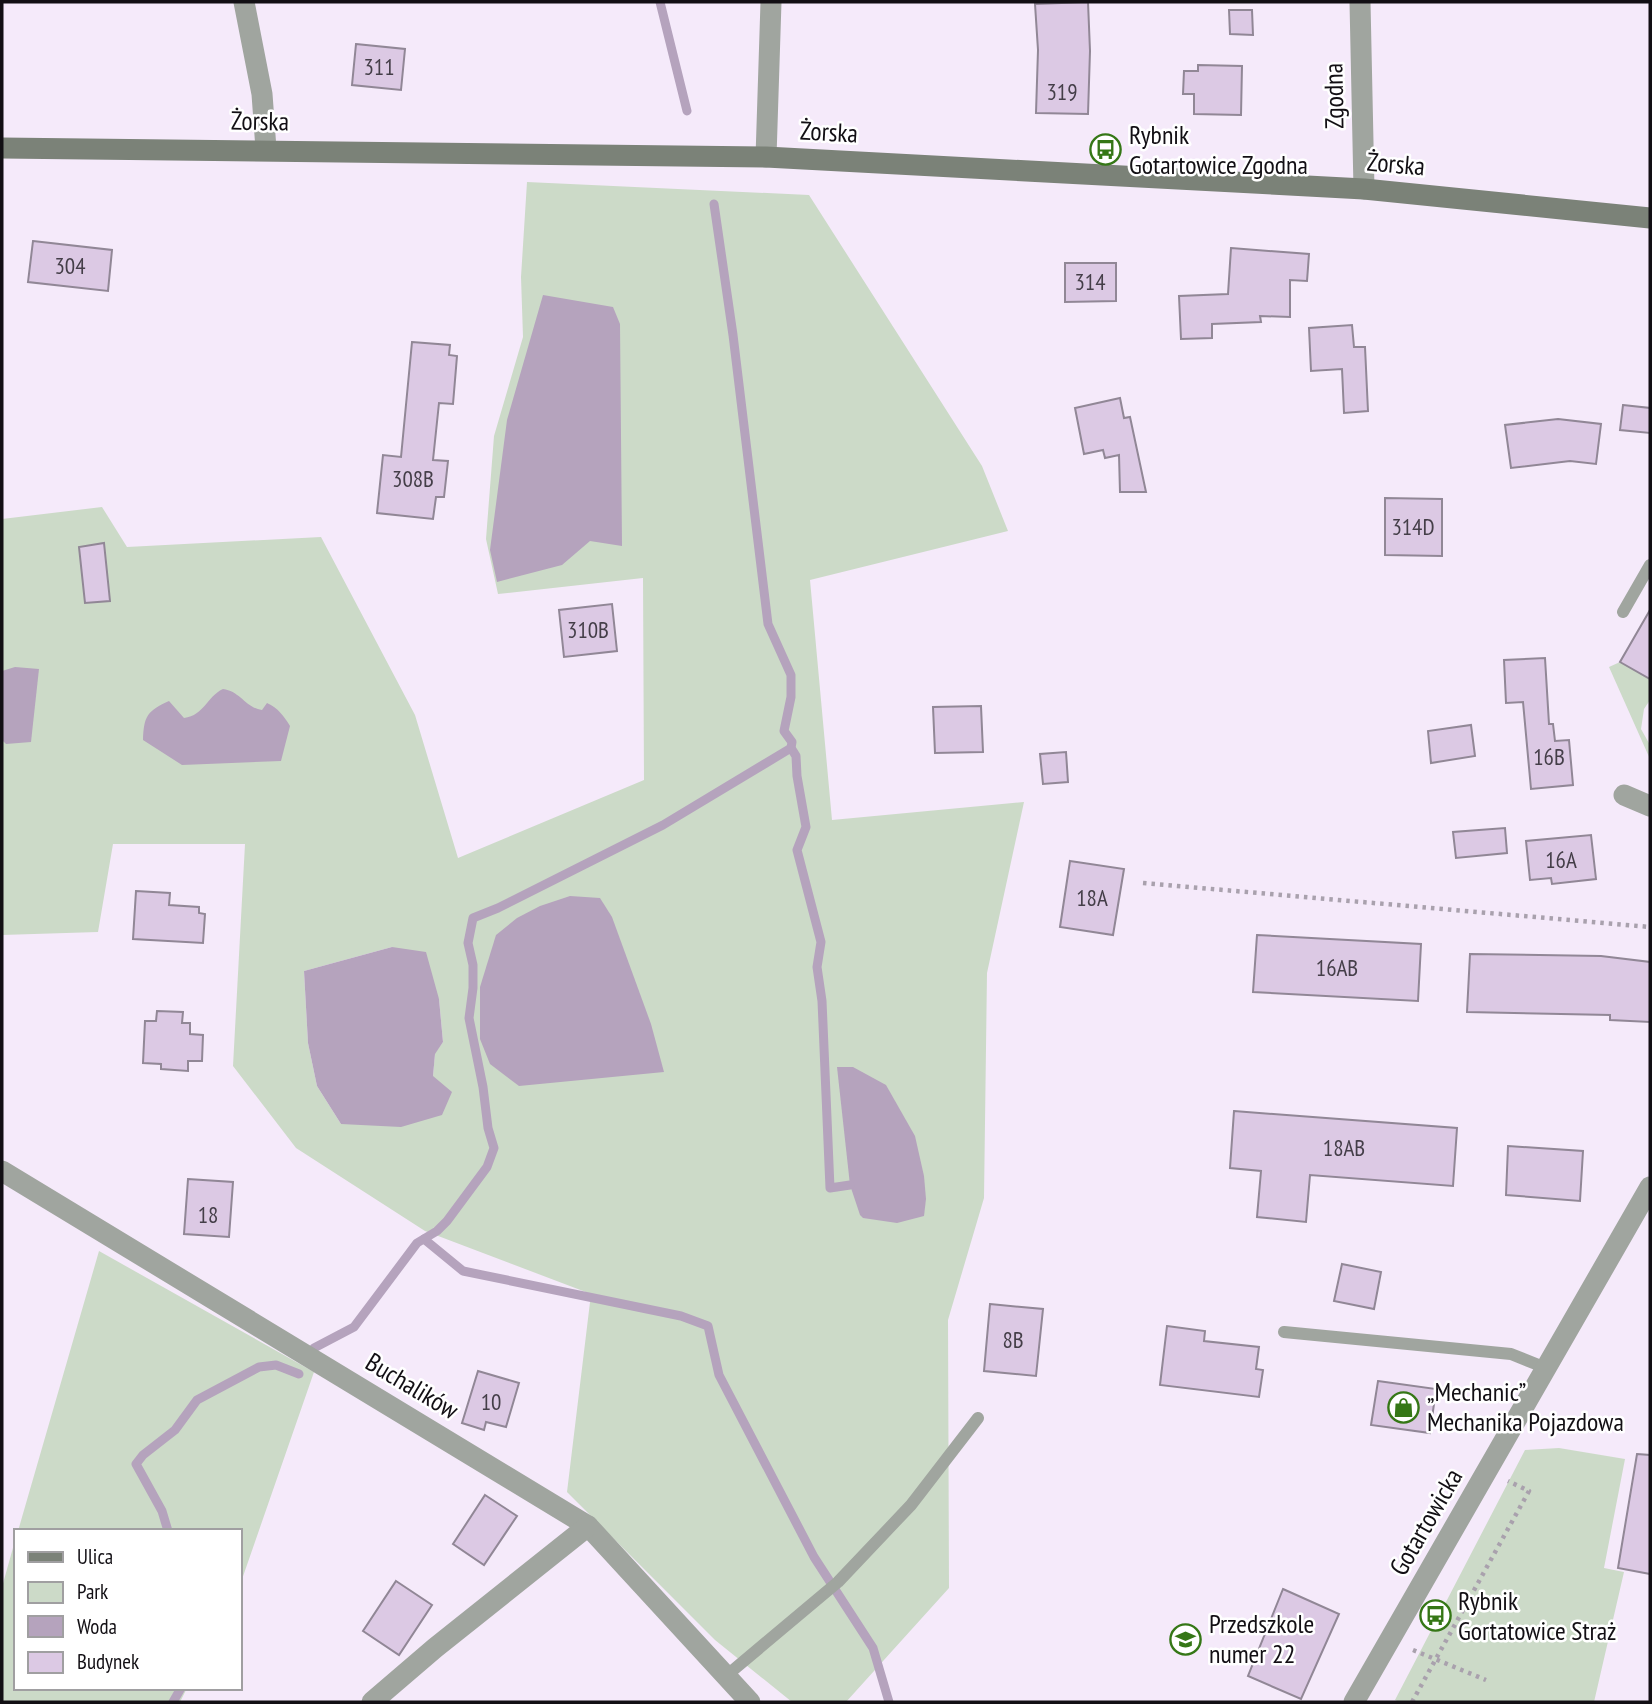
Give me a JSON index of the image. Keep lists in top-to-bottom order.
{
  "streets": {
    "main road": ["Żorska"],
    "street": ["Zgodna", "Buchalików", "Gotartowicka"]
  },
  "crossings": [
    ["Zgodna", "Żorska"]
  ],
  "places": {
    "bus stop": ["Rybnik Gotartowice Zgodna", "Rybnik Gortatowice Straż"],
    "shop": ["„Mechanic” Mechanika Pojazdowa"],
    "school or university": ["Przedszkole numer 22"]
  },
  "house_numbers": [
    "311",
    "319",
    "304",
    "314",
    "308B",
    "314D",
    "310B",
    "16B",
    "16A",
    "18A",
    "16AB",
    "18AB",
    "18",
    "8B",
    "10"
  ],
  "legend": [
    "Ulica",
    "Park",
    "Woda",
    "Budynek"
  ]
}
